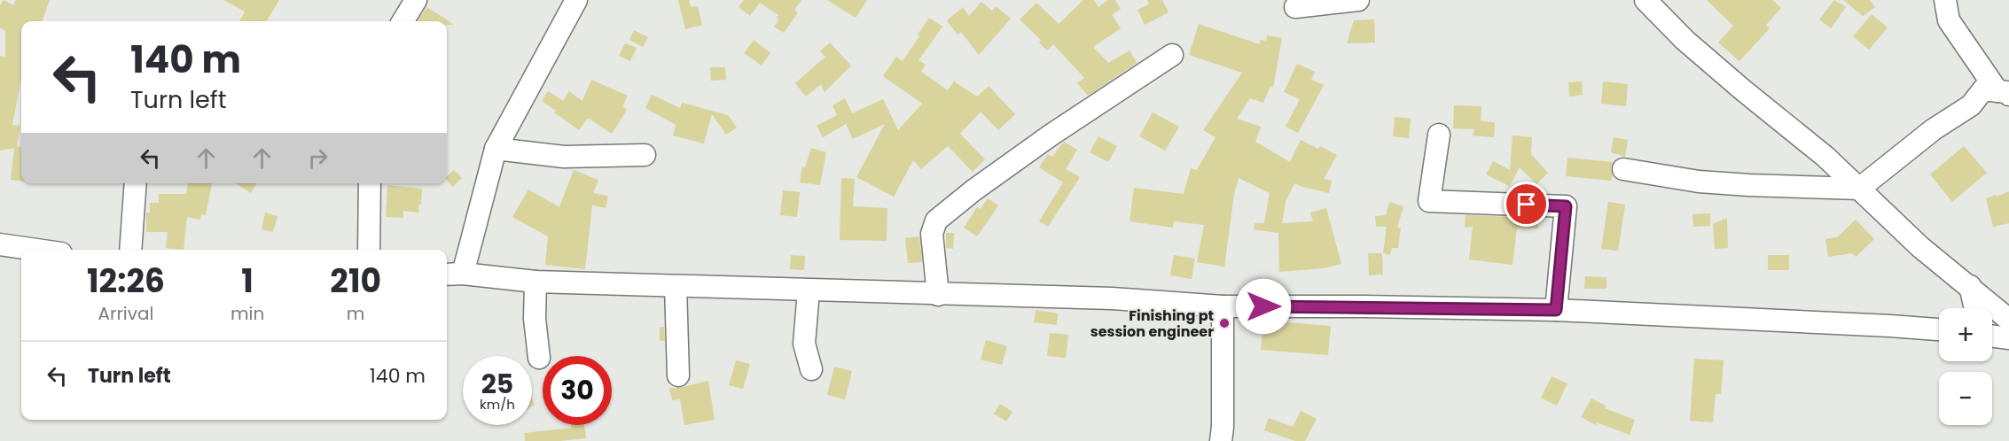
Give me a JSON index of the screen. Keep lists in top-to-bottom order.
{
  "places": ["Finishing pt session engineer"],
  "page": {
    "turn": ["140 m", "Turn left"],
    "eta": [
      "12:26",
      "Arrival",
      "1",
      "min",
      "210",
      "m"
    ],
    "map_buttons": ["+", "−"],
    "list": [
      {
        "name": "Turn left",
        "value": "140 m"
      }
    ],
    "speed": "25 km/h",
    "limit": "30"
  }
}
